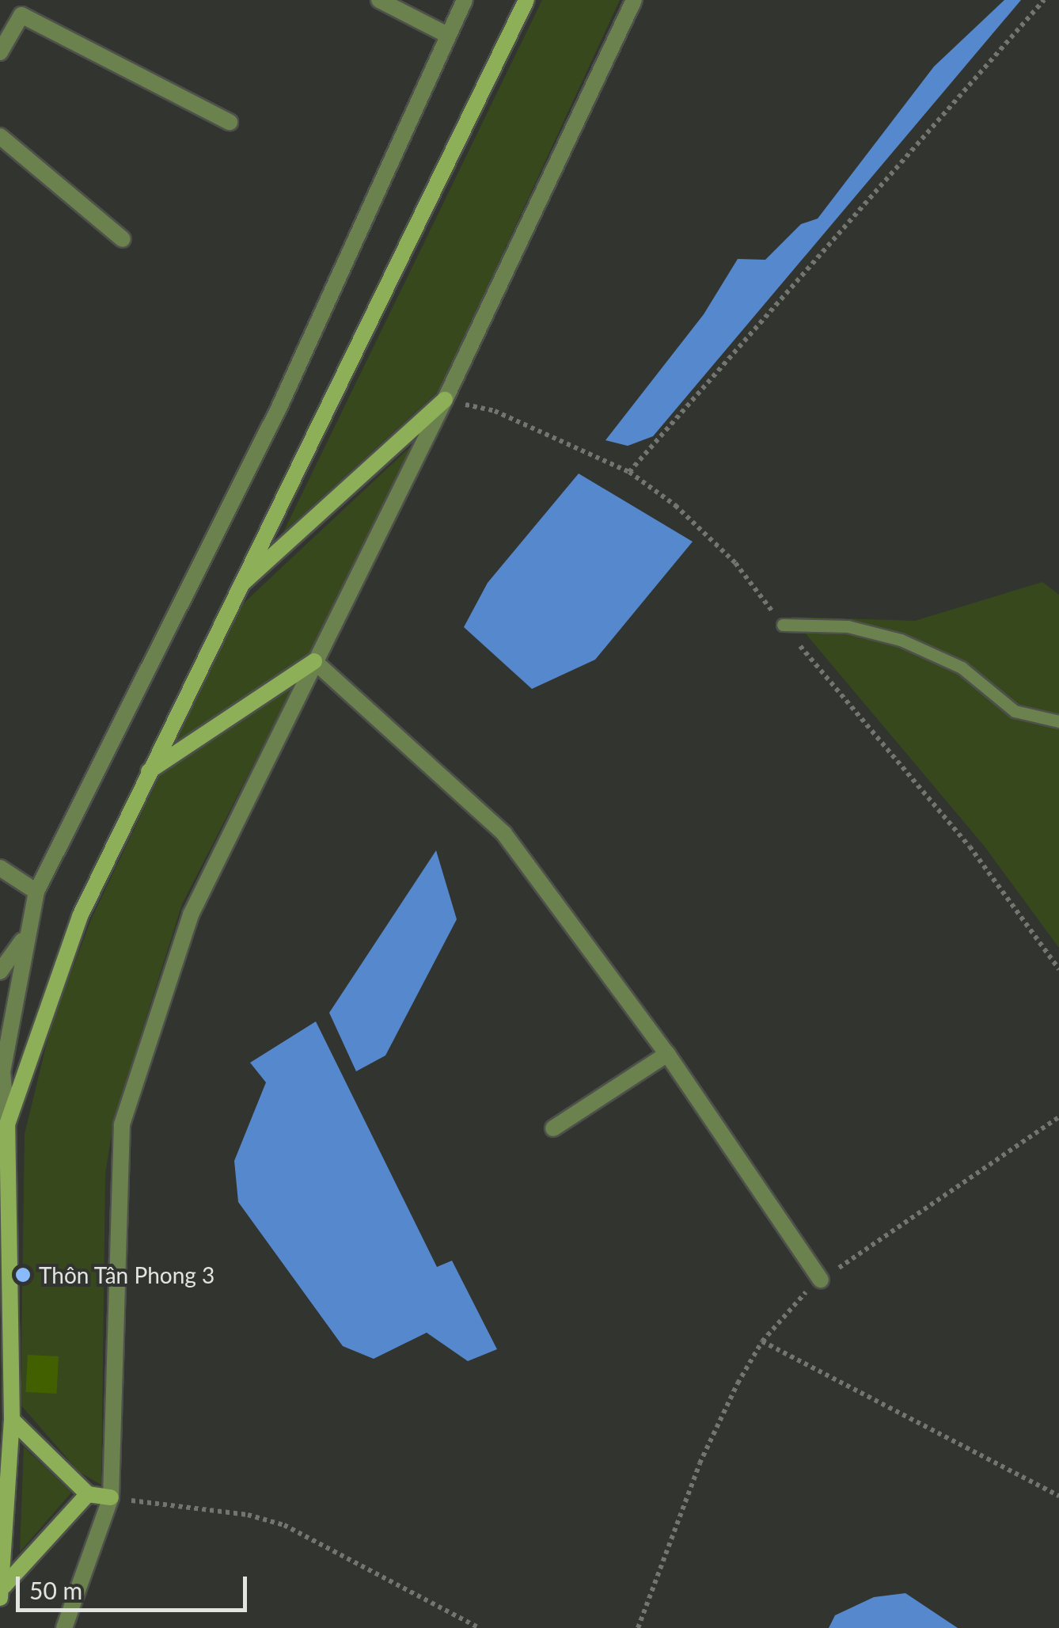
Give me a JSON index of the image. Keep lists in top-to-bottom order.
{
  "places": ["Thôn Tân Phong 3"],
  "scale_bar": "50 m"
}
